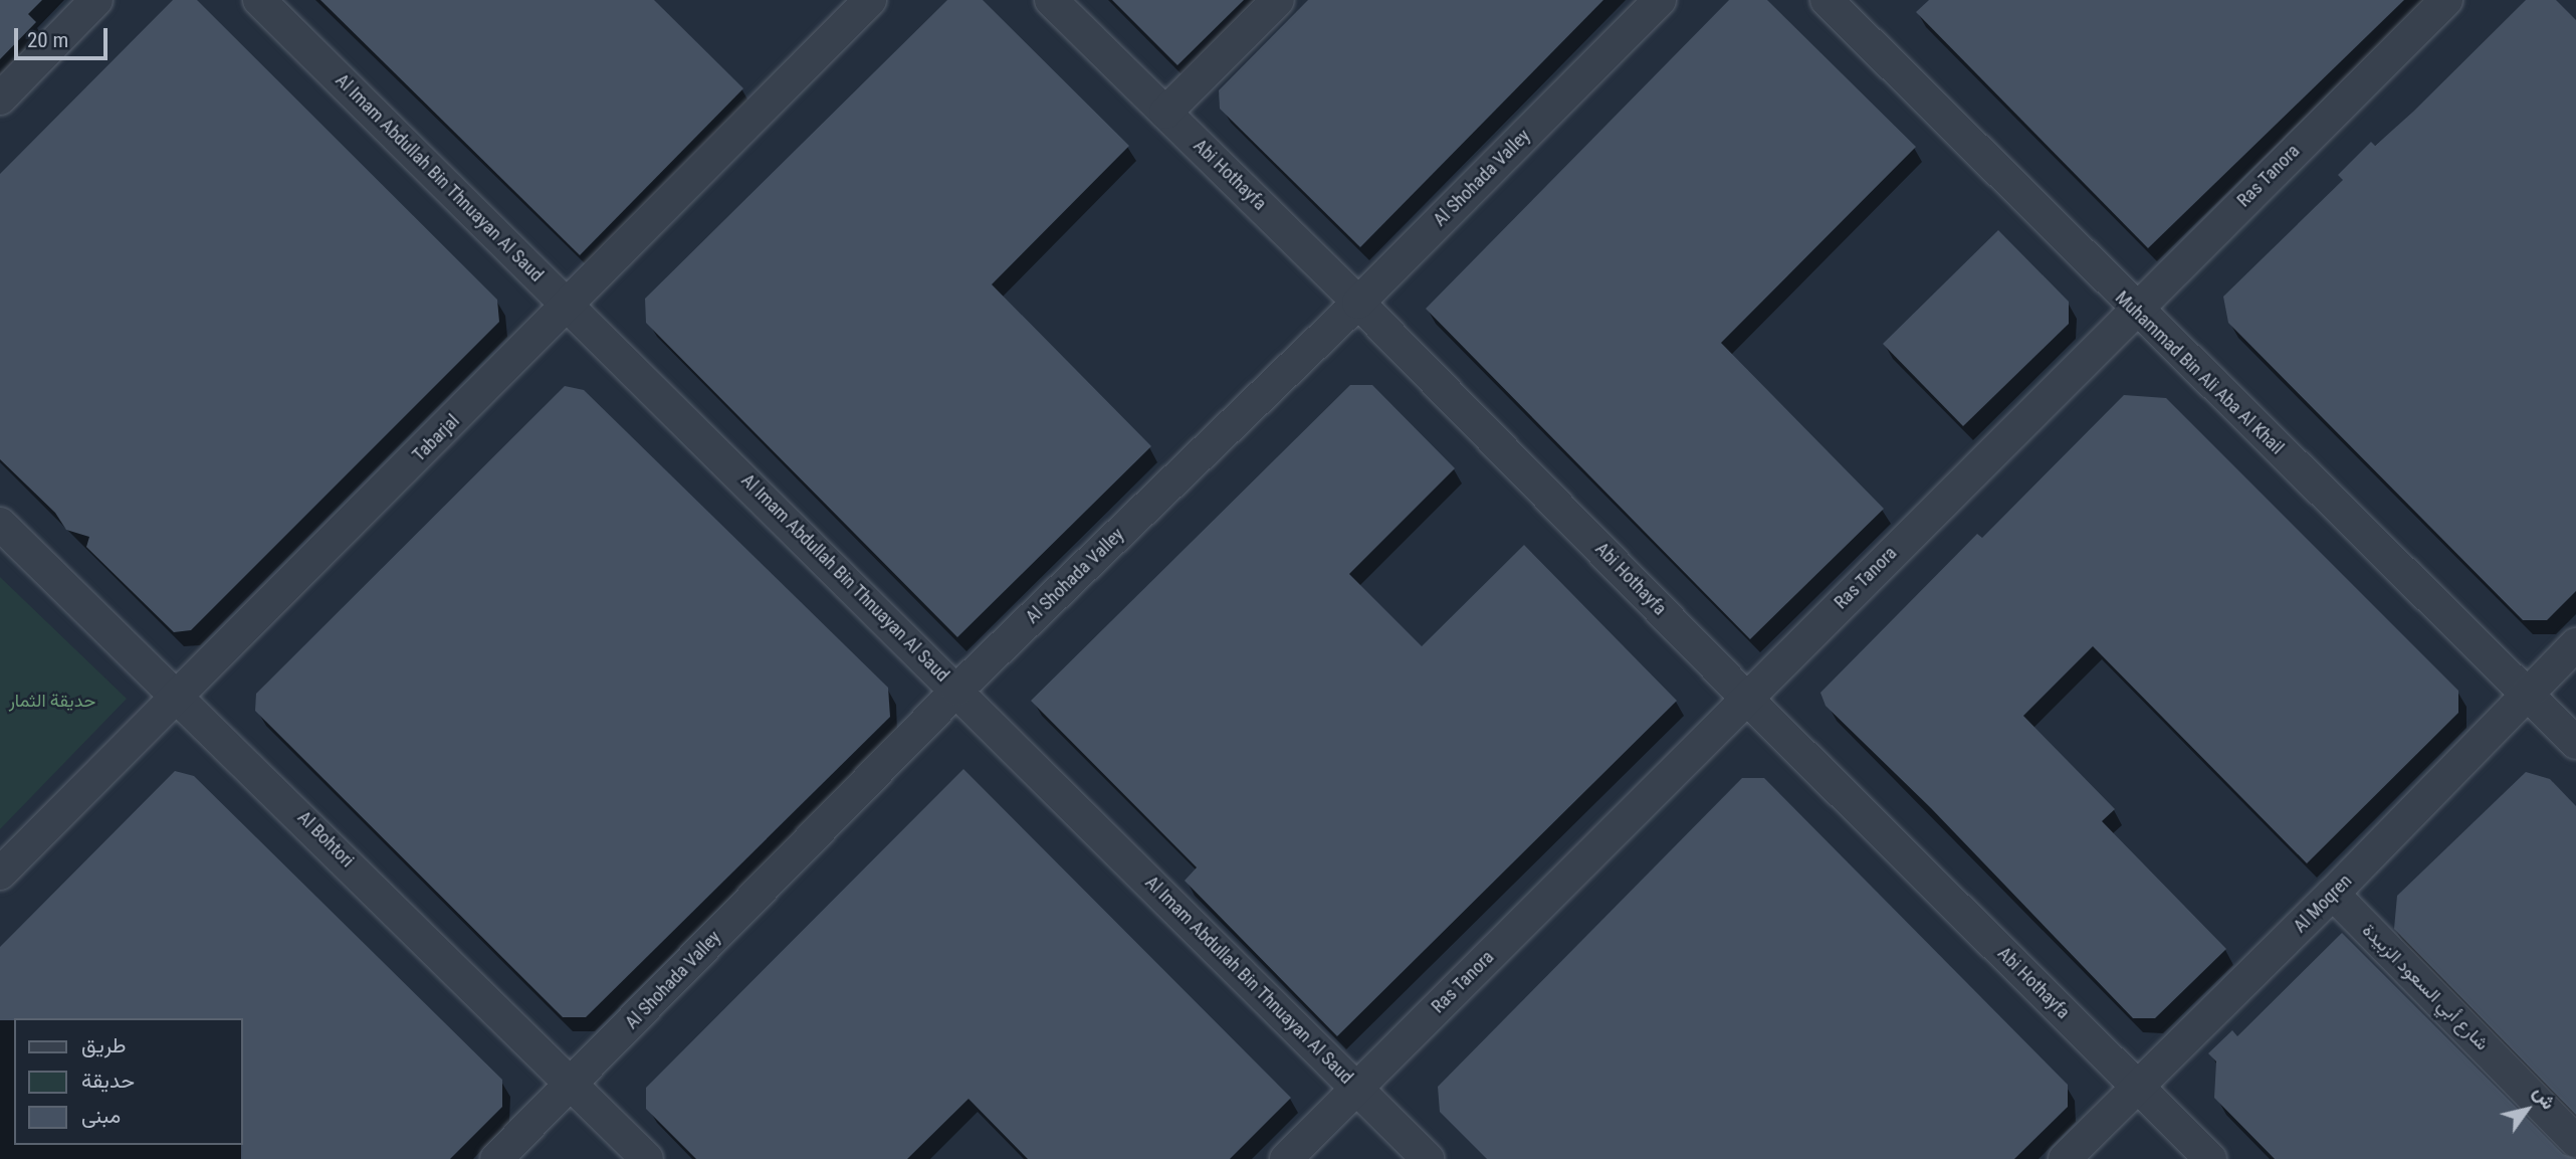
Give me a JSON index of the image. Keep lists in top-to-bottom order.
{
  "streets": {
    "street": [
      "Abi Hothayfa",
      "Ras Tanora",
      "Al Imam Abdullah Bin Thnuayan Al Saud",
      "Al Shohada Valley",
      "Muhammad Bin Ali Aba Al Khail",
      "Tabarjal",
      "Al Bohtori",
      "Al Moqren",
      "شارع أبي السعود الزبيدة"
    ]
  },
  "crossings": [
    ["Abi Hothayfa", "Ras Tanora"],
    ["Abi Hothayfa", "Al Shohada Valley"],
    ["Abi Hothayfa", "Al Moqren"],
    ["Ras Tanora", "Al Imam Abdullah Bin Thnuayan Al Saud"],
    ["Ras Tanora", "Muhammad Bin Ali Aba Al Khail"],
    ["Al Imam Abdullah Bin Thnuayan Al Saud", "Al Shohada Valley"],
    ["Al Imam Abdullah Bin Thnuayan Al Saud", "Tabarjal"],
    ["Al Shohada Valley", "Al Bohtori"],
    ["Muhammad Bin Ali Aba Al Khail", "Al Moqren"],
    ["Tabarjal", "Al Bohtori"],
    ["Al Moqren", "شارع أبي السعود الزبيدة"]
  ],
  "parks": ["حديقة الثمار"],
  "legend": ["طريق", "حديقة", "مبنى"],
  "scale_bar": "20 m",
  "north": "top right"
}
